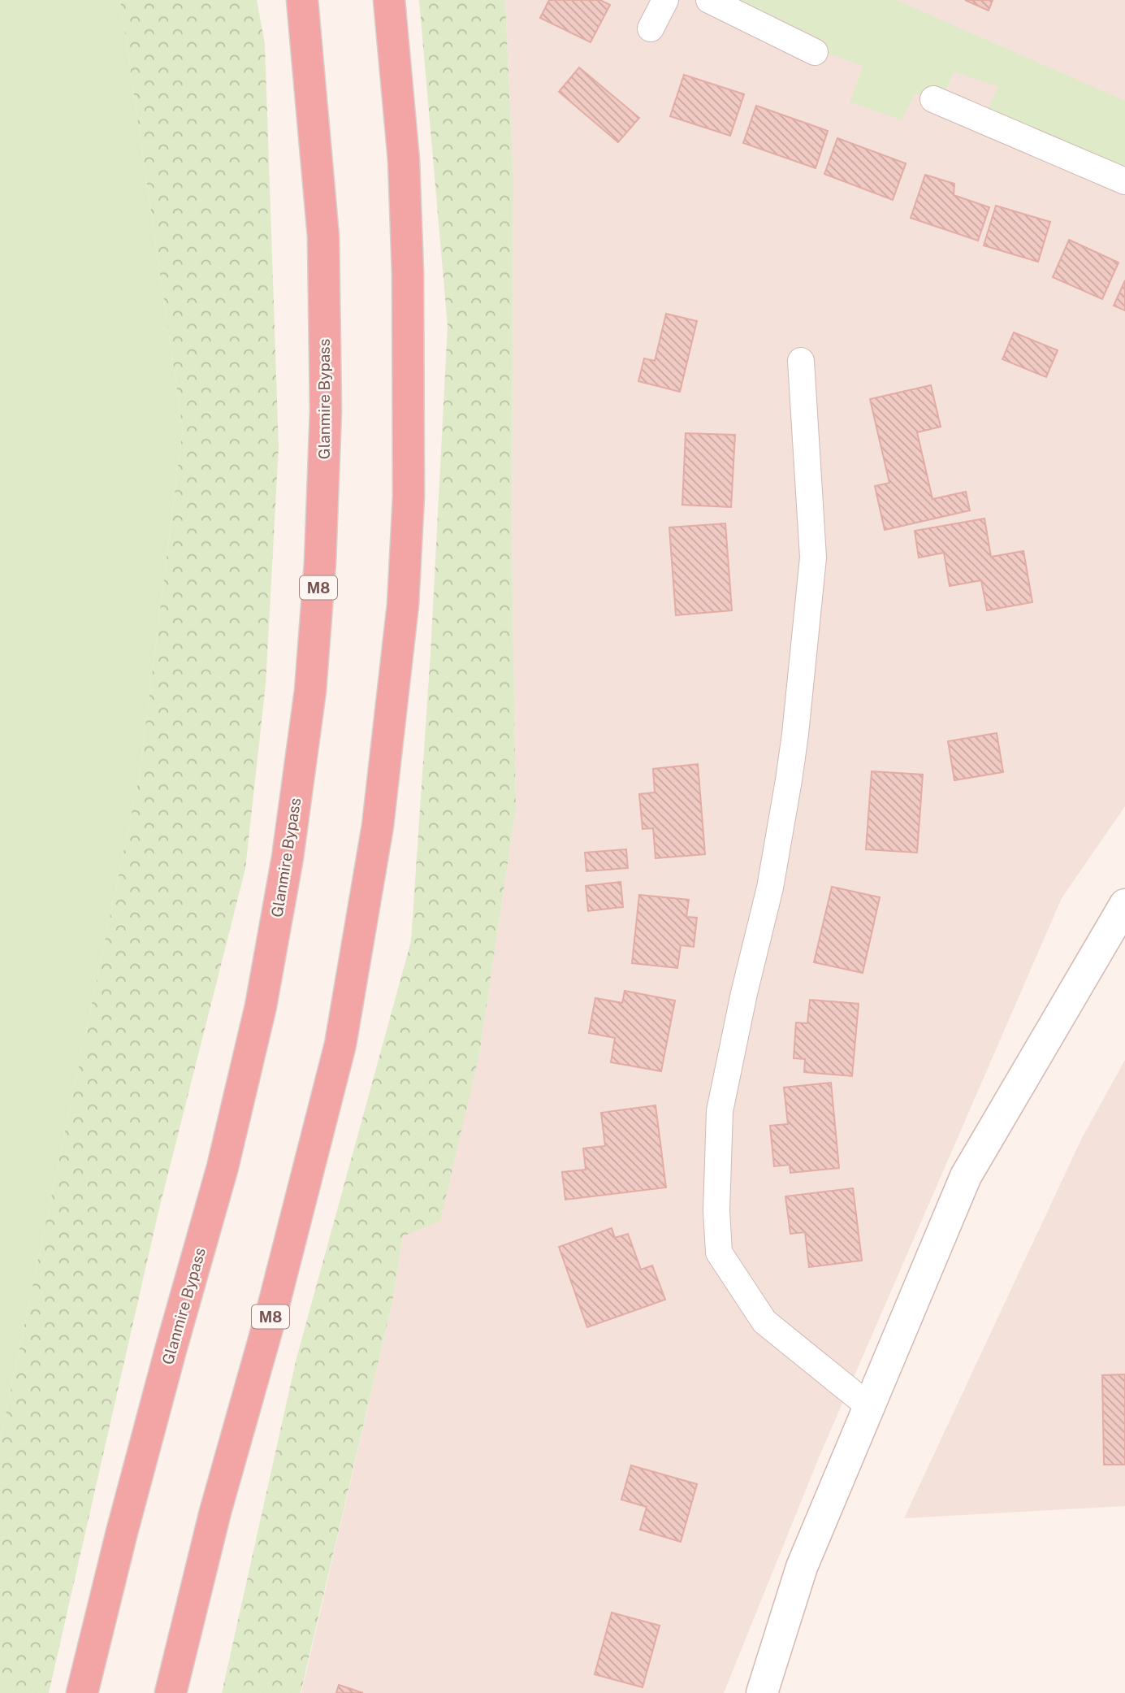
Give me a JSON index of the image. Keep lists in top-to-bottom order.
{
  "streets": {
    "highway": ["Glanmire Bypass", "M8"]
  }
}
